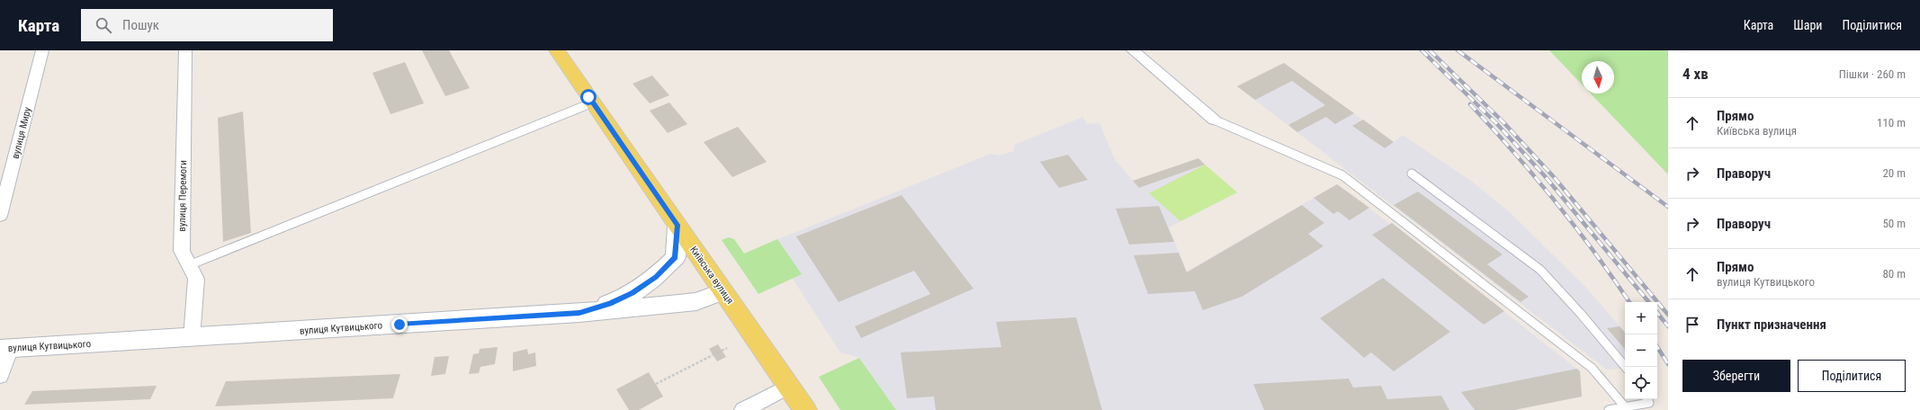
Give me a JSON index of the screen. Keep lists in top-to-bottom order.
{
  "streets": {
    "main road": ["Київська вулиця"],
    "street": ["вулиця Миру", "вулиця Перемоги", "вулиця Кутвицького"]
  },
  "crossings": [
    ["вулиця Перемоги", "вулиця Кутвицького"],
    ["Київська вулиця", "вулиця Кутвицького"]
  ],
  "north": "bottom",
  "page": {
    "header": "Карта",
    "search": "Пошук",
    "nav": ["Карта", "Шари", "Поділитися"],
    "heading": ["4 хв", "Пішки · 260 m"],
    "list": [
      ["Прямо", "Київська вулиця", "110 m"],
      ["Праворуч", "20 m"],
      ["Праворуч", "50 m"],
      ["Прямо", "вулиця Кутвицького", "80 m"],
      "Пункт призначення"
    ],
    "map_buttons": ["+", "−"],
    "buttons": ["Зберегти", "Поділитися"]
  }
}
